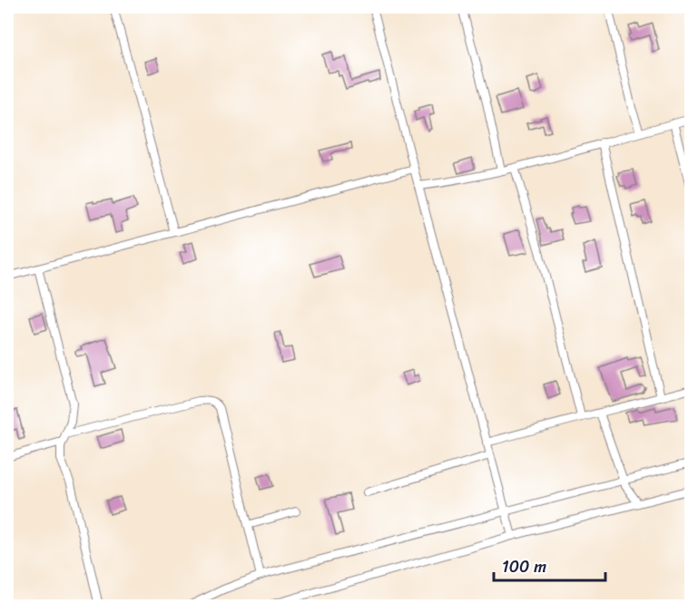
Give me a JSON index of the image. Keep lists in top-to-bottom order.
{
  "scale_bar": "100 m"
}
